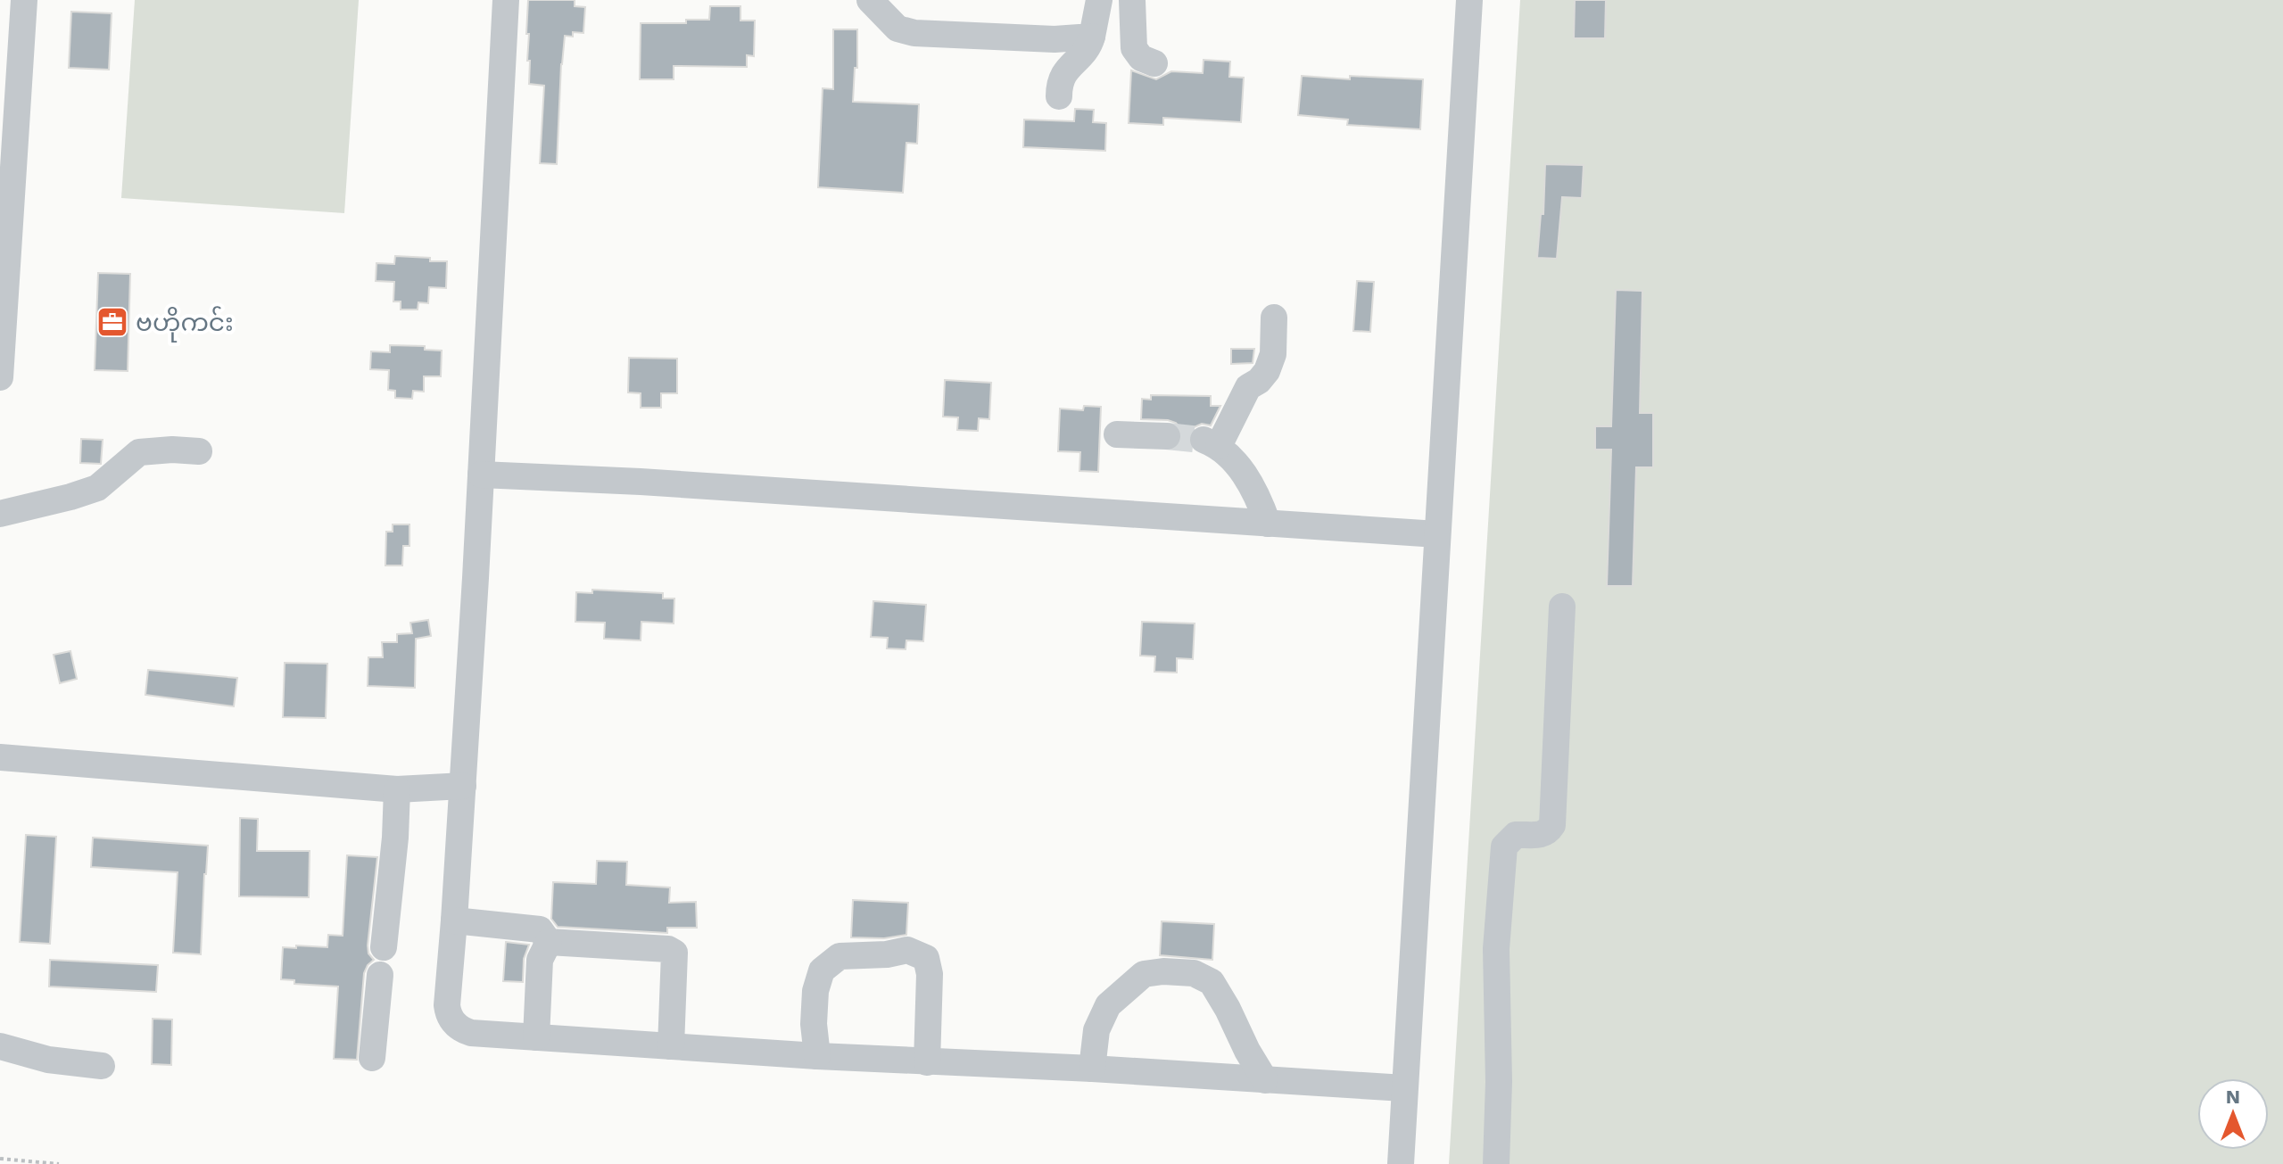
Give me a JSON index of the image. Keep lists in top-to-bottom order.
{
  "places": {
    "office": ["ဗဟိုကင်း"]
  },
  "north": "top"
}
